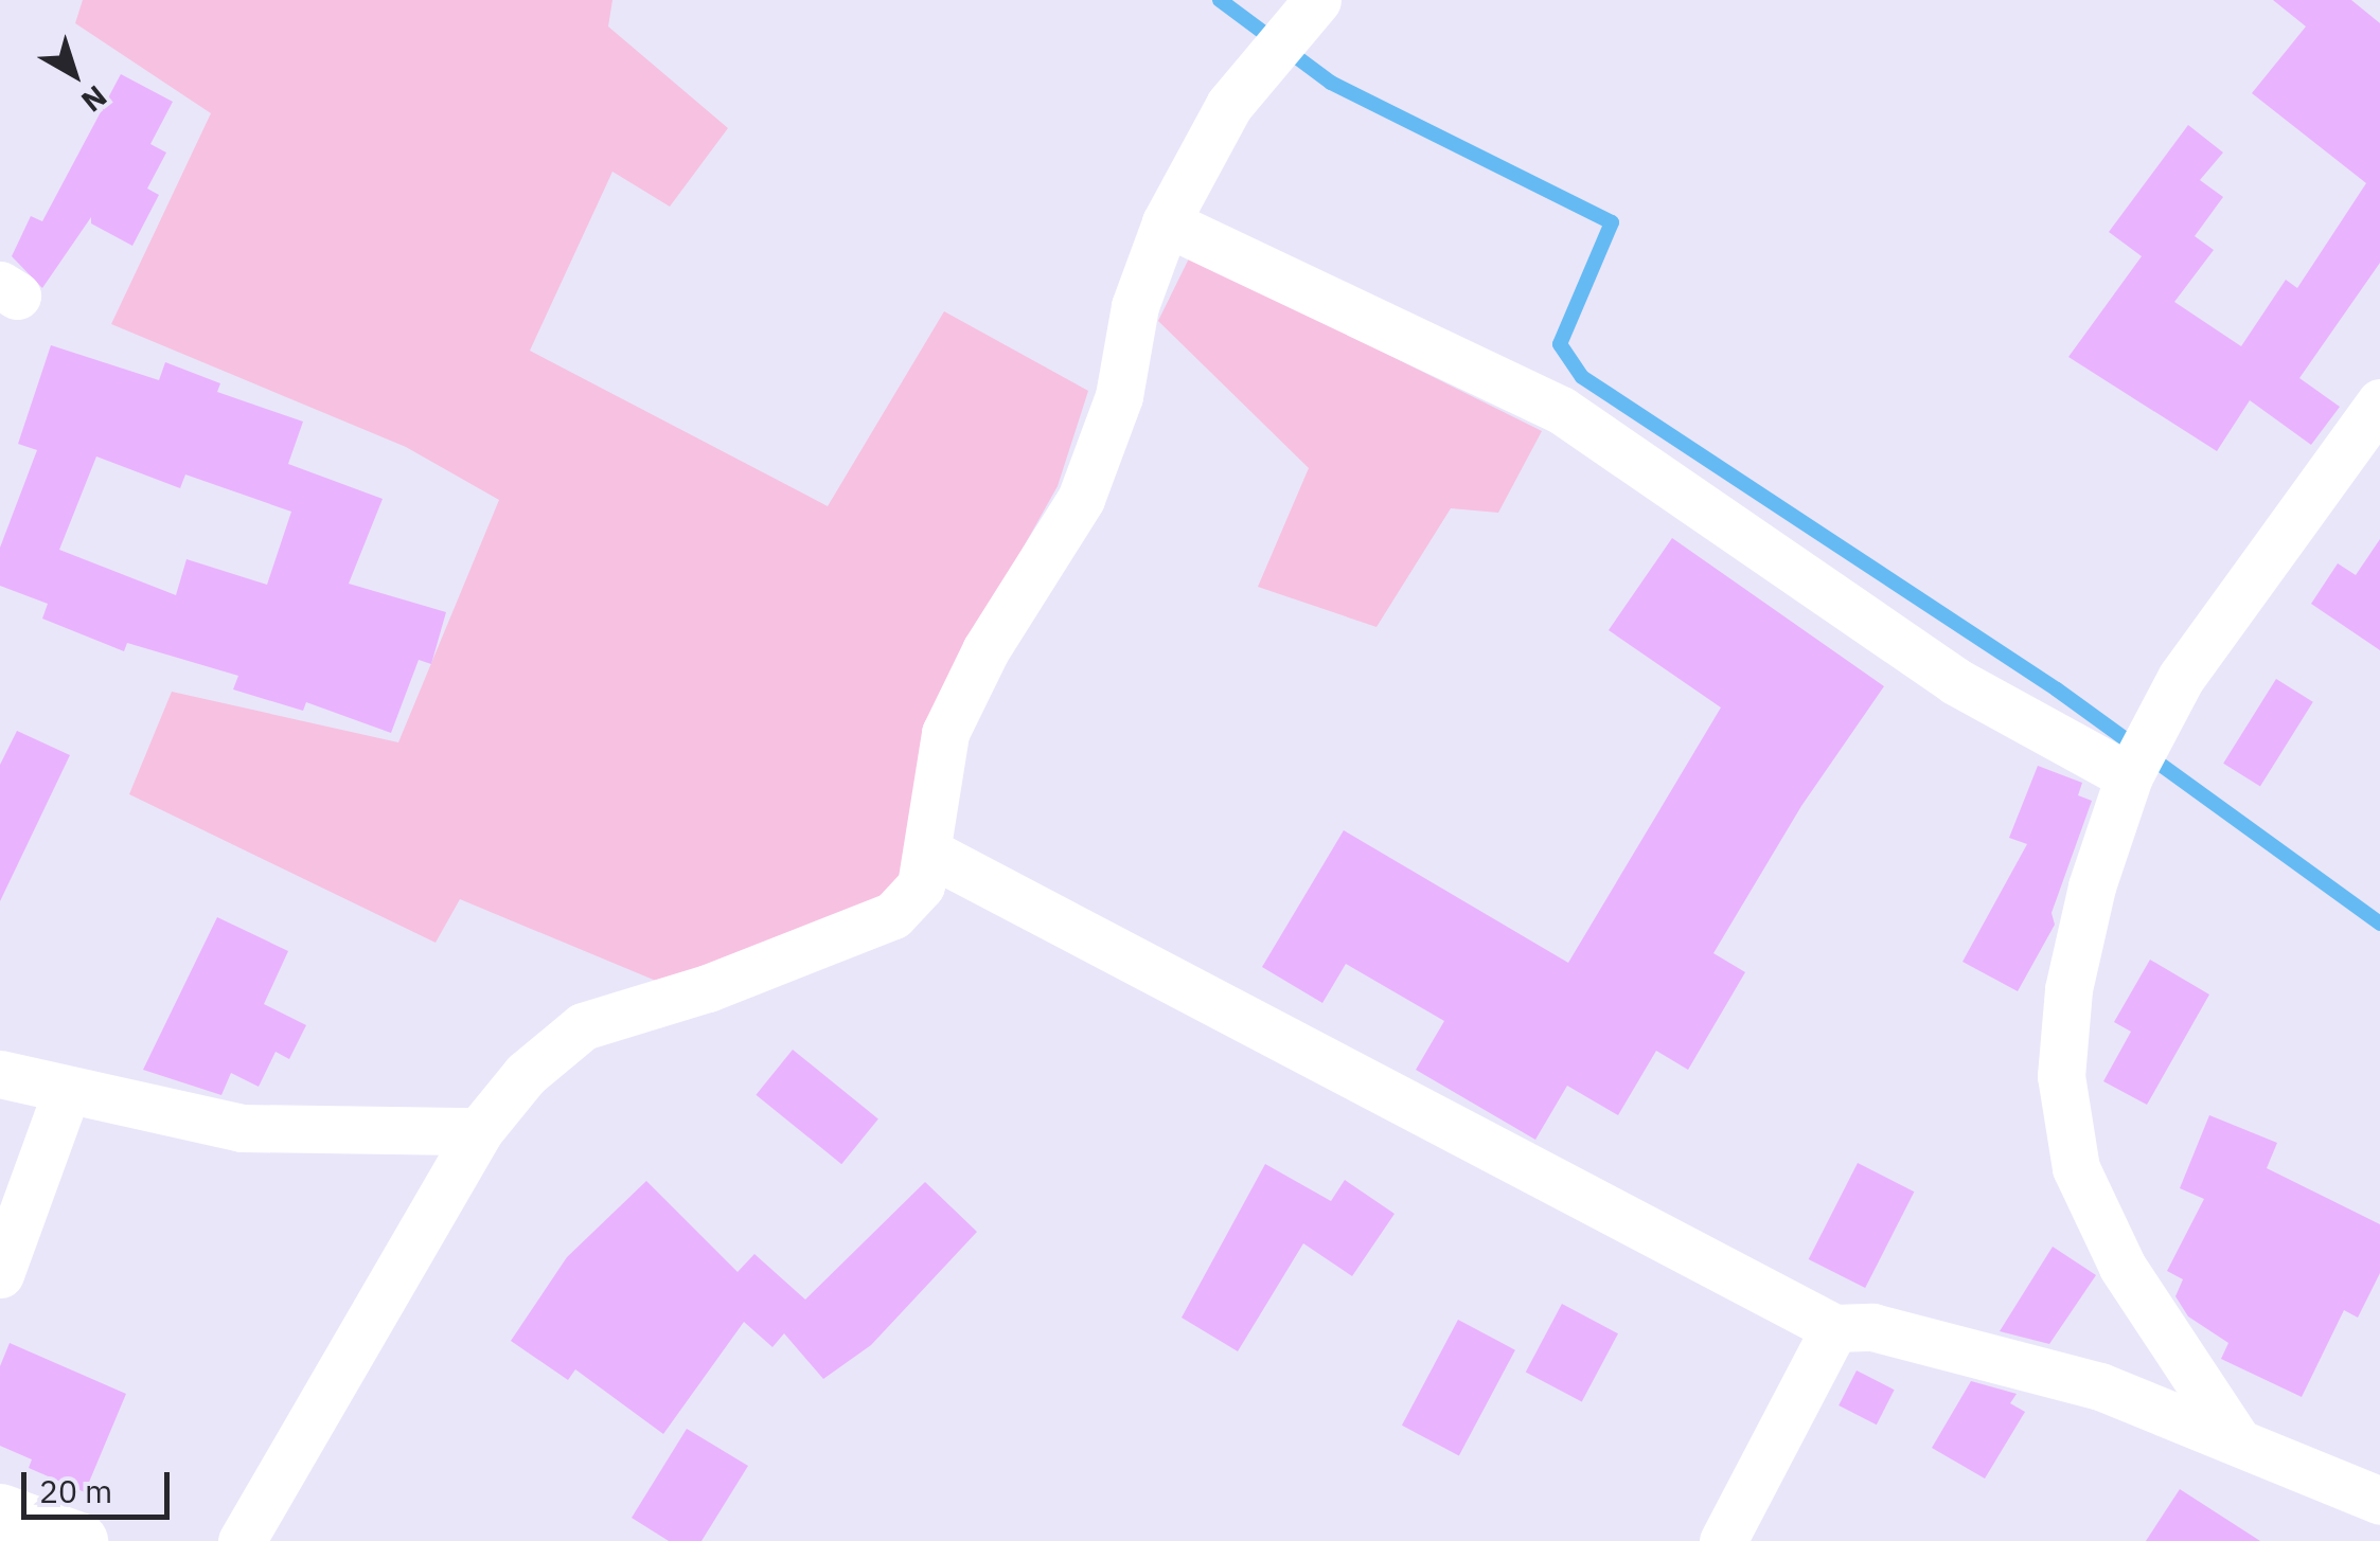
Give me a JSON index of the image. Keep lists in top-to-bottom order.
{
  "scale_bar": "20 m",
  "north": "bottom right"
}
